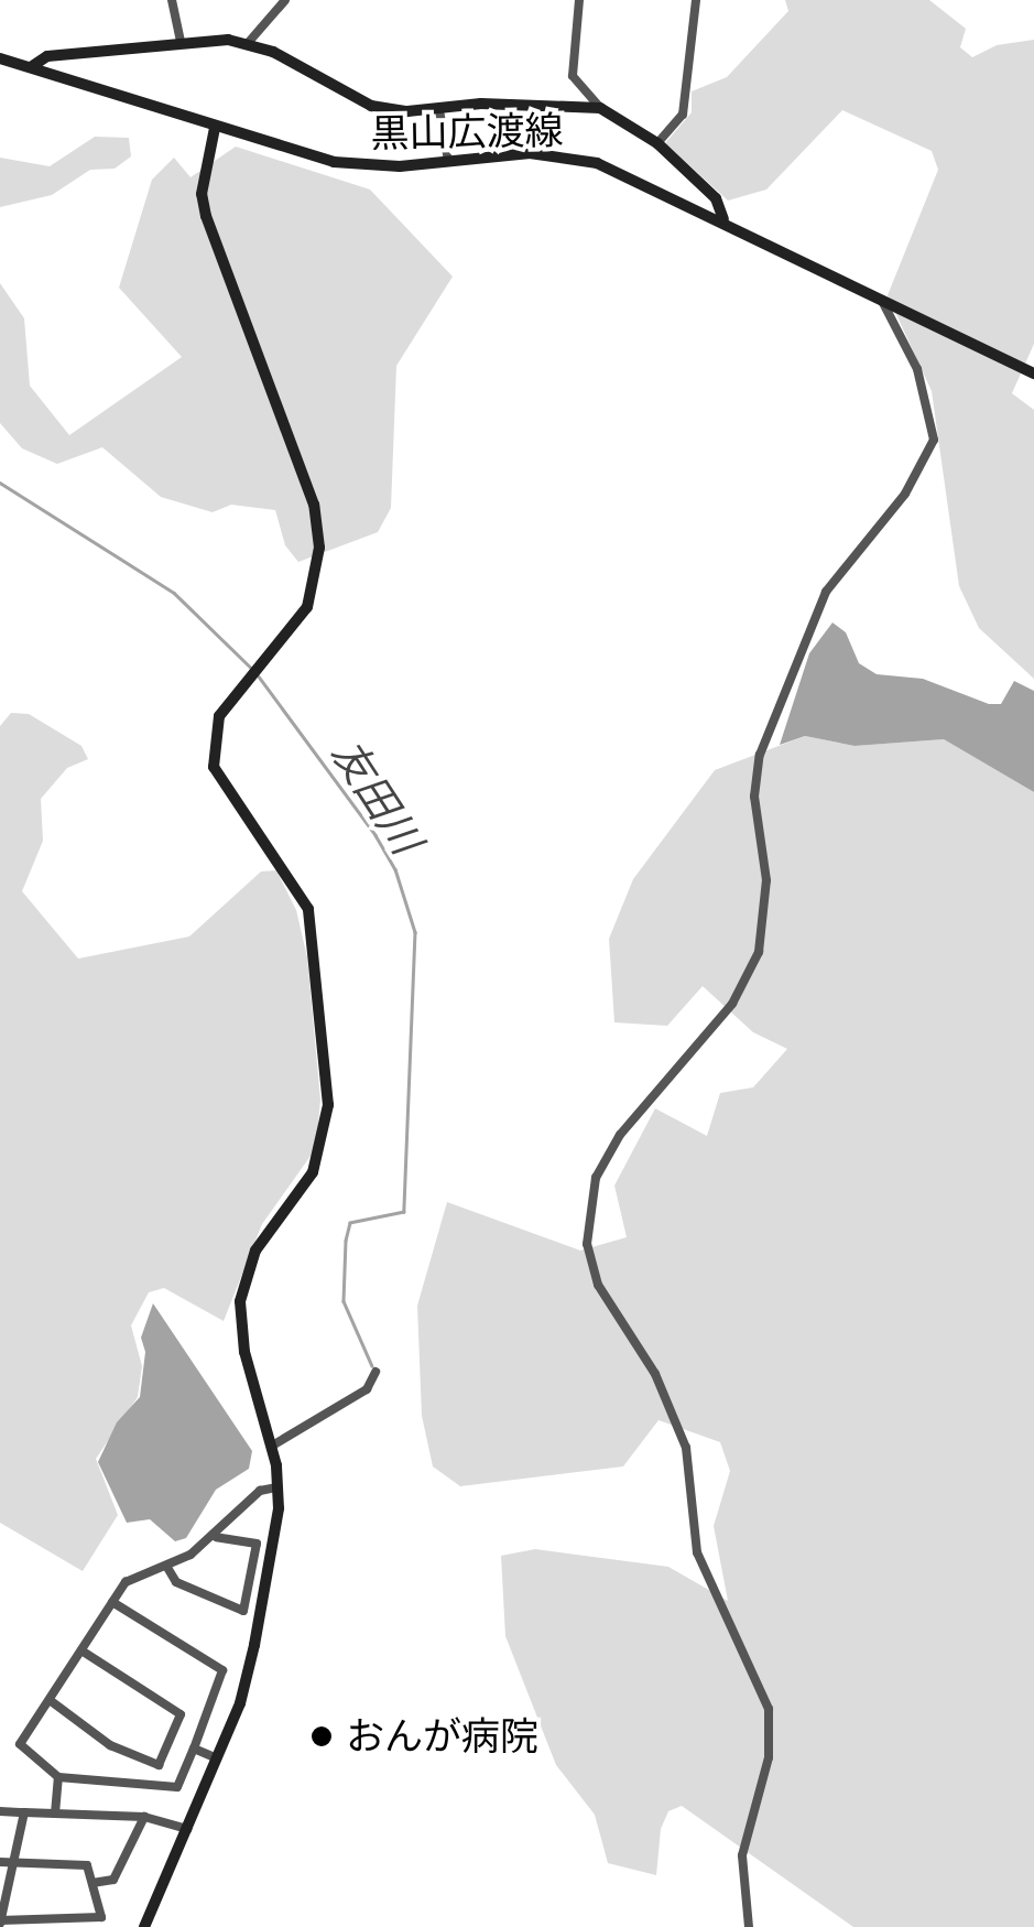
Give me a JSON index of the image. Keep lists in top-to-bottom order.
{
  "streets": {
    "street": ["黒山広渡線"]
  },
  "water": ["友田川"],
  "places": ["おんが病院"]
}
